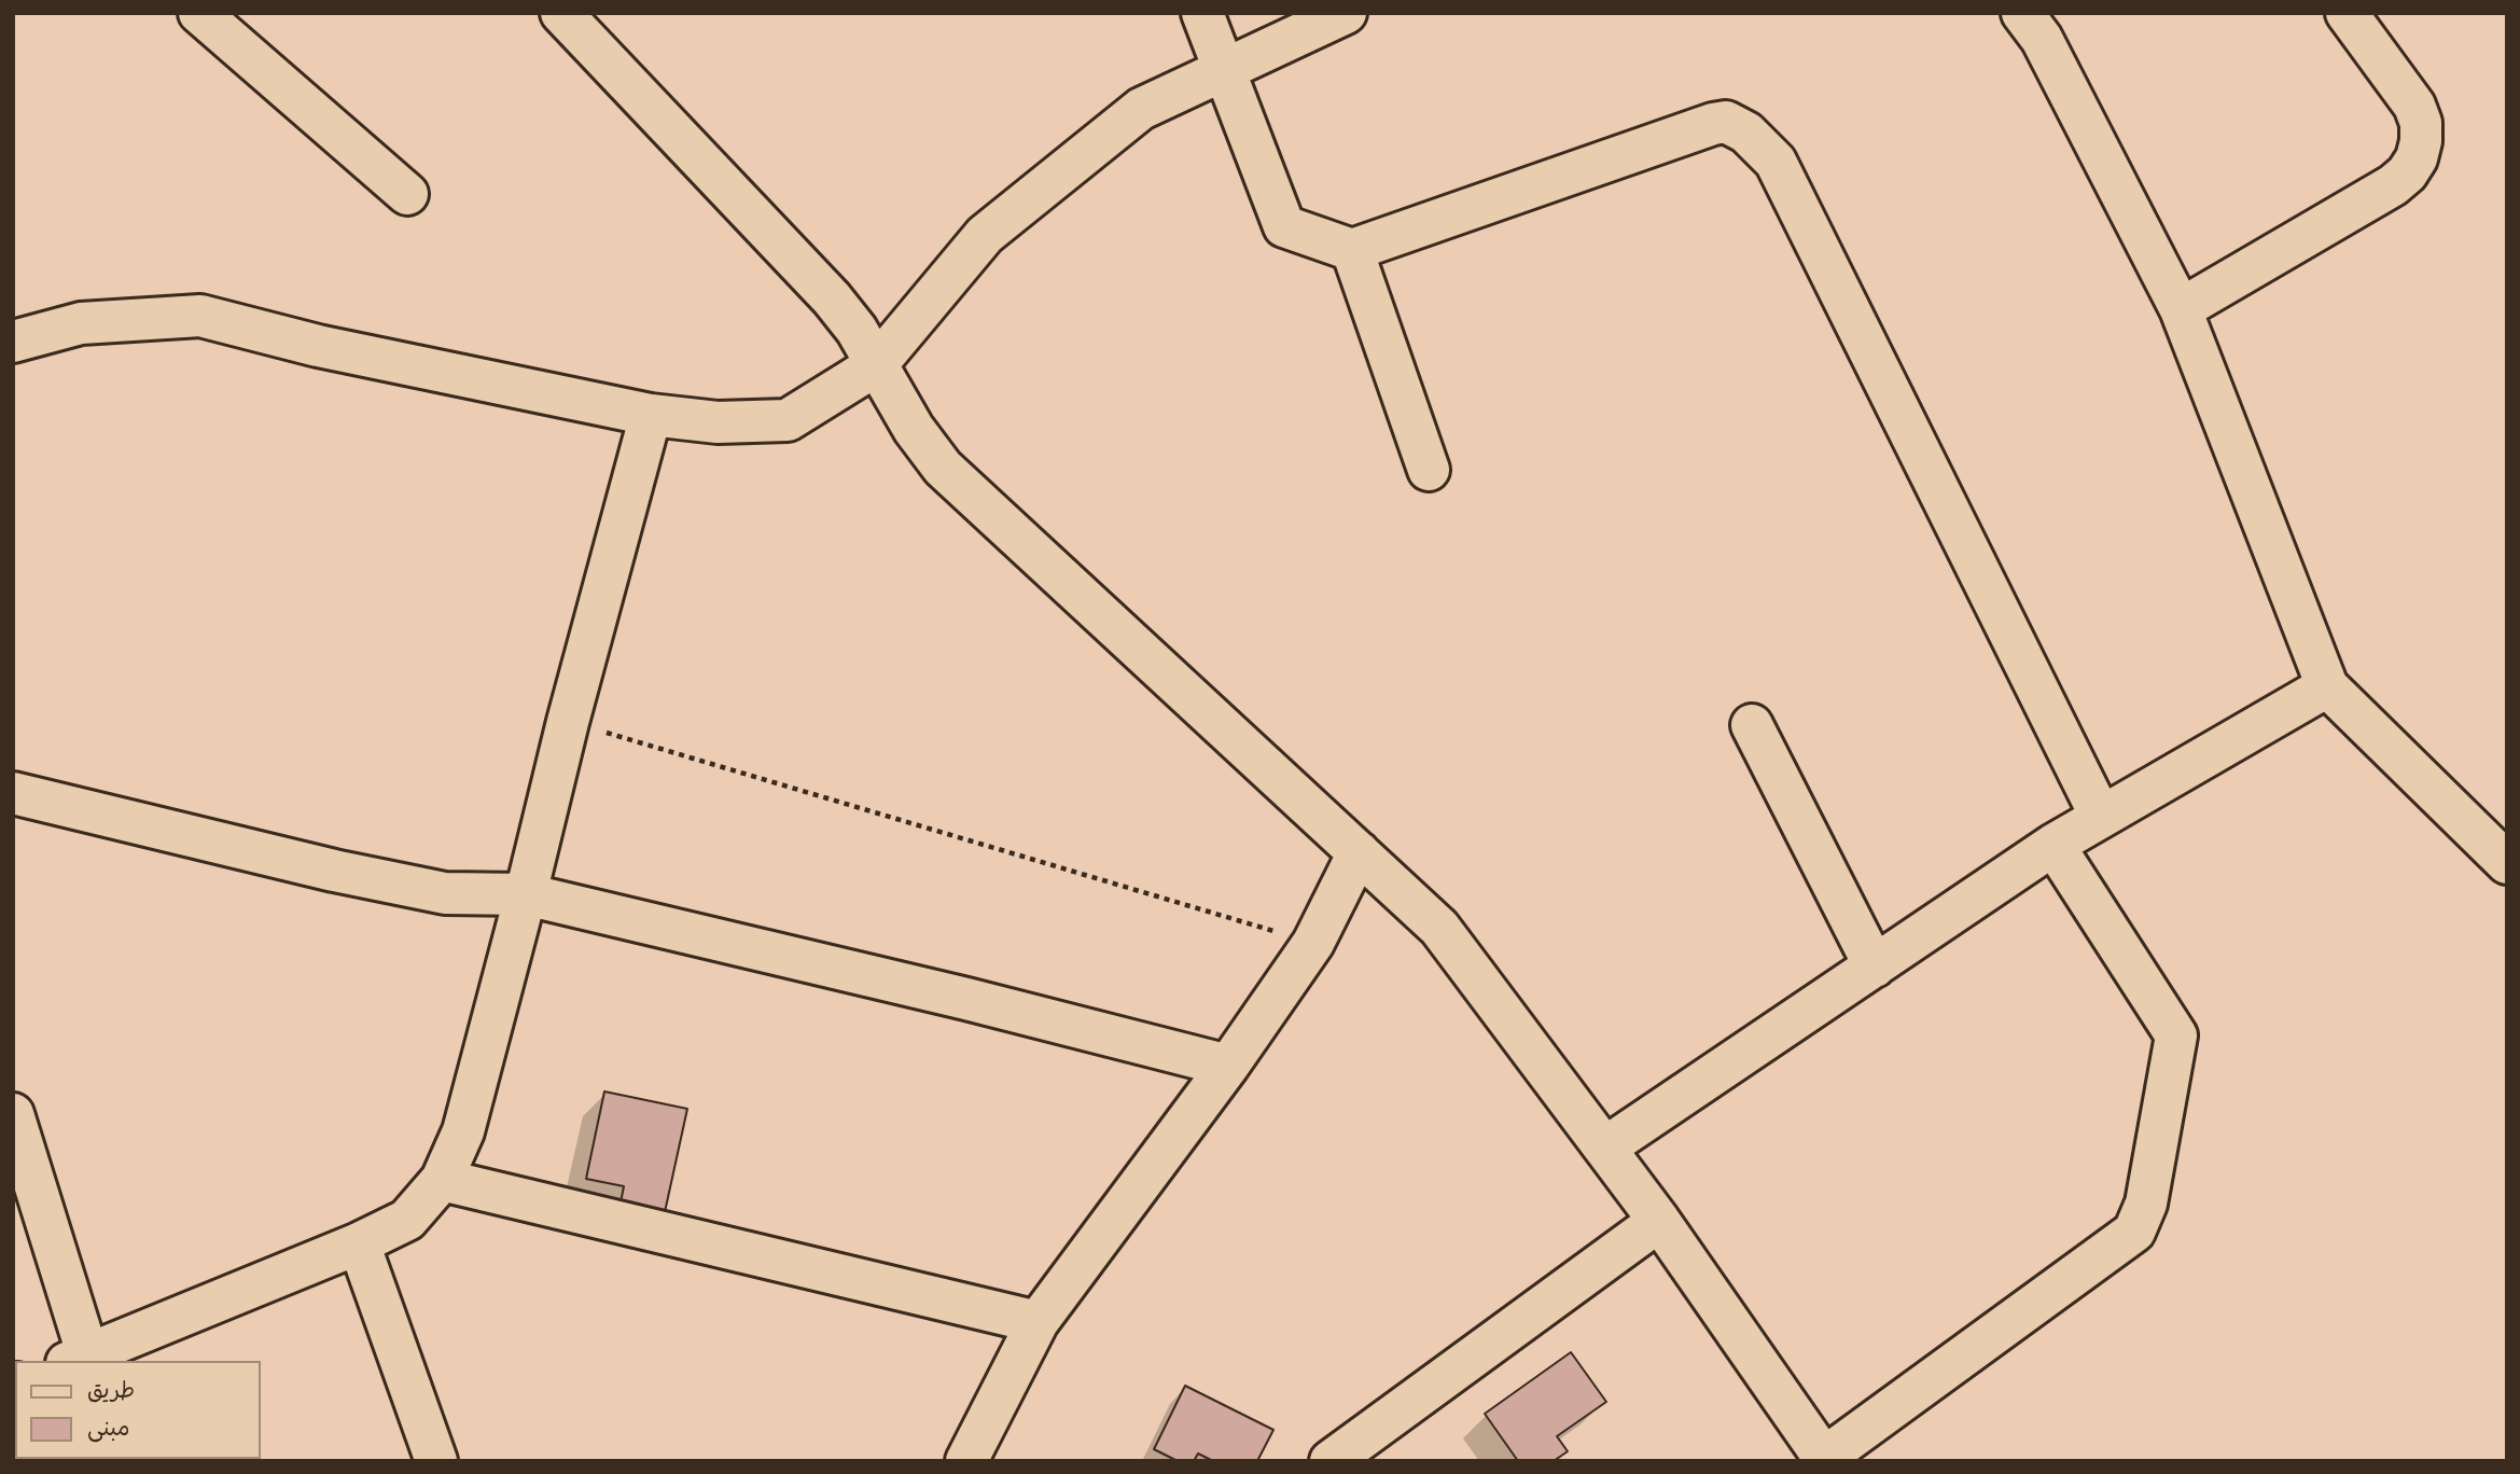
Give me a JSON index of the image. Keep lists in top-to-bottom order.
{
  "legend": ["طريق", "مبنى"]
}
